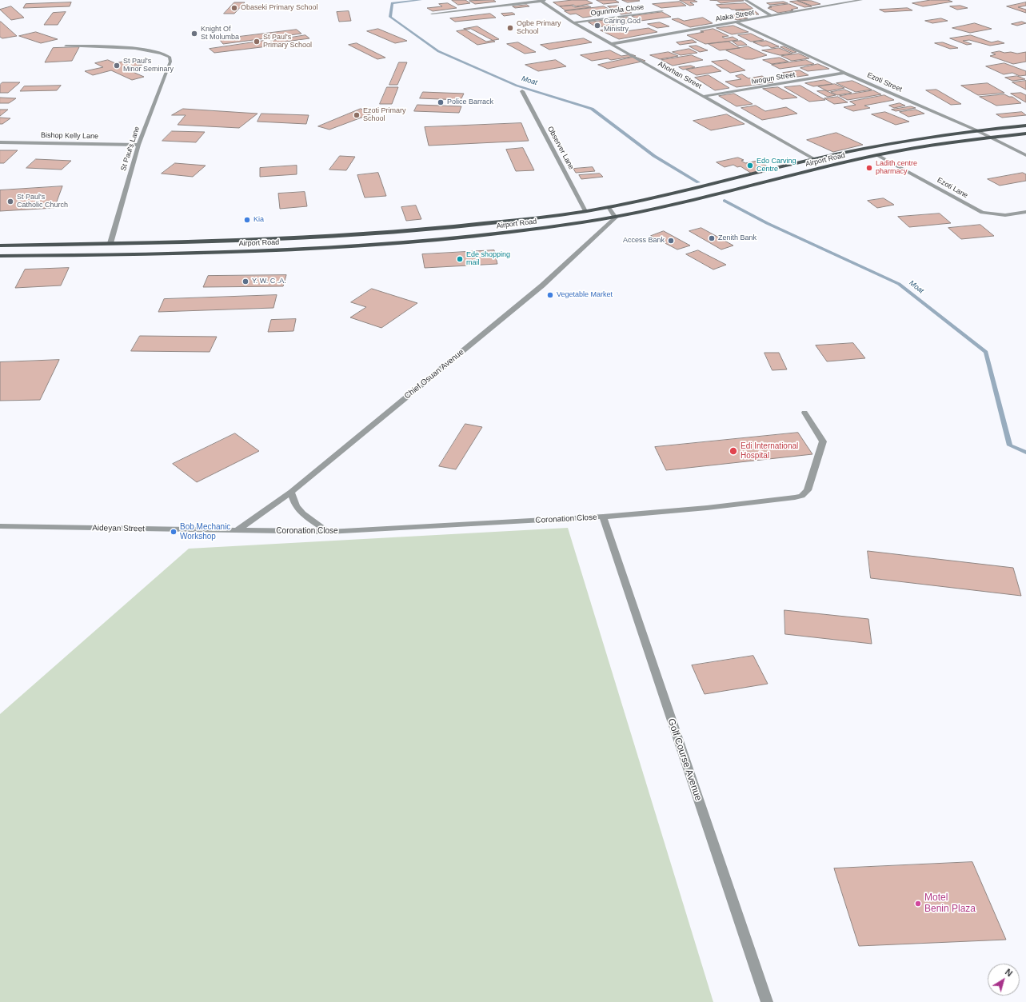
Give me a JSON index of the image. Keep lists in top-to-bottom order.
{
  "streets": {
    "main road": ["Airport Road"],
    "street": [
      "Ogunmola Close",
      "Alaka Street",
      "Ahorhan Street",
      "Iwogun Street",
      "Ezoti Street",
      "Bishop Kelly Lane",
      "Observer Lane",
      "St Paul's Lane",
      "Ezoti Lane",
      "Chief Osuan Avenue",
      "Coronation Close",
      "Aideyan Street",
      "Golf Course Avenue"
    ]
  },
  "crossings": [
    ["Ogunmola Close", "Ahorhan Street"],
    ["Alaka Street", "Ahorhan Street"],
    ["Alaka Street", "Ezoti Street"],
    ["Ahorhan Street", "Iwogun Street"],
    ["Ahorhan Street", "Airport Road"],
    ["Iwogun Street", "Ezoti Street"],
    ["Ezoti Street", "Airport Road"],
    ["Bishop Kelly Lane", "St Paul's Lane"],
    ["Observer Lane", "Airport Road"],
    ["St Paul's Lane", "Airport Road"],
    ["Airport Road", "Ezoti Lane"],
    ["Airport Road", "Chief Osuan Avenue"],
    ["Chief Osuan Avenue", "Coronation Close"],
    ["Chief Osuan Avenue", "Aideyan Street"],
    ["Coronation Close", "Aideyan Street"],
    ["Coronation Close", "Golf Course Avenue"]
  ],
  "water": ["Moat"],
  "places": [
    "Obaseki Primary School",
    "Caring God Ministry",
    "Ogbe Primary School",
    "Knight Of St Molumba",
    "St Paul's Primary School",
    "St Paul's Minor Seminary",
    "Police Barrack",
    "Ezoti Primary School",
    "Edo Carving Centre",
    "Ladith centre pharmacy",
    "St Paul's Catholic Church",
    "Kia",
    "Zenith Bank",
    "Access Bank",
    "Ede shopping mail",
    "Y. W. C .A.",
    "Vegetable Market",
    "Edi International Hospital",
    "Bob Mechanic Workshop",
    "Motel Benin Plaza"
  ],
  "north": "top right"
}
